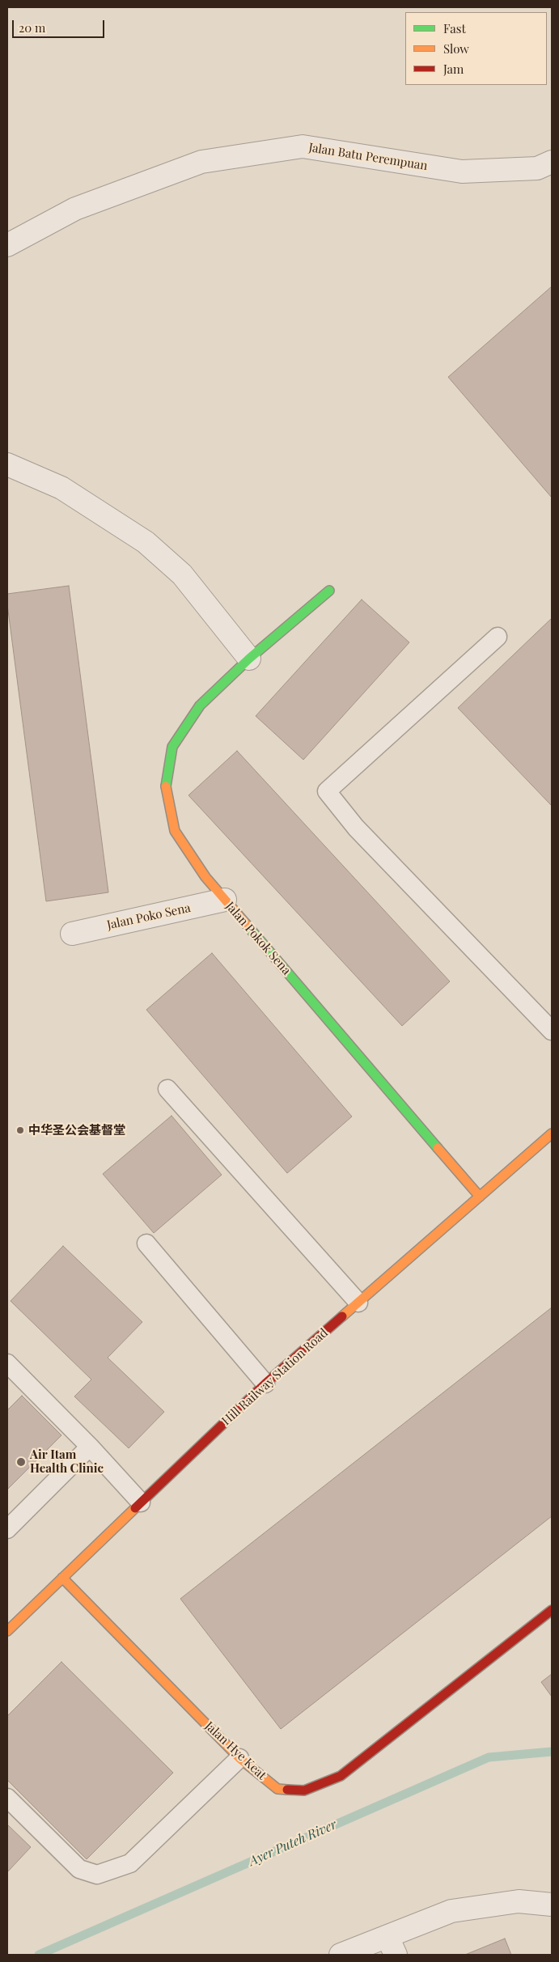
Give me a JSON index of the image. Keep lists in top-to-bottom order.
{
  "streets": {
    "street": [
      "Jalan Batu Perempuan",
      "Jalan Poko Sena",
      "Jalan Pokok Sena",
      "Hill Railway Station Road",
      "Jalan Hye Keat"
    ]
  },
  "crossings": [
    ["Jalan Poko Sena", "Jalan Pokok Sena"],
    ["Jalan Pokok Sena", "Hill Railway Station Road"],
    ["Hill Railway Station Road", "Jalan Hye Keat"]
  ],
  "water": ["Ayer Puteh River"],
  "places": ["中华圣公会基督堂", "Air Itam Health Clinic"],
  "legend": ["Fast", "Slow", "Jam"],
  "scale_bar": "20 m"
}
